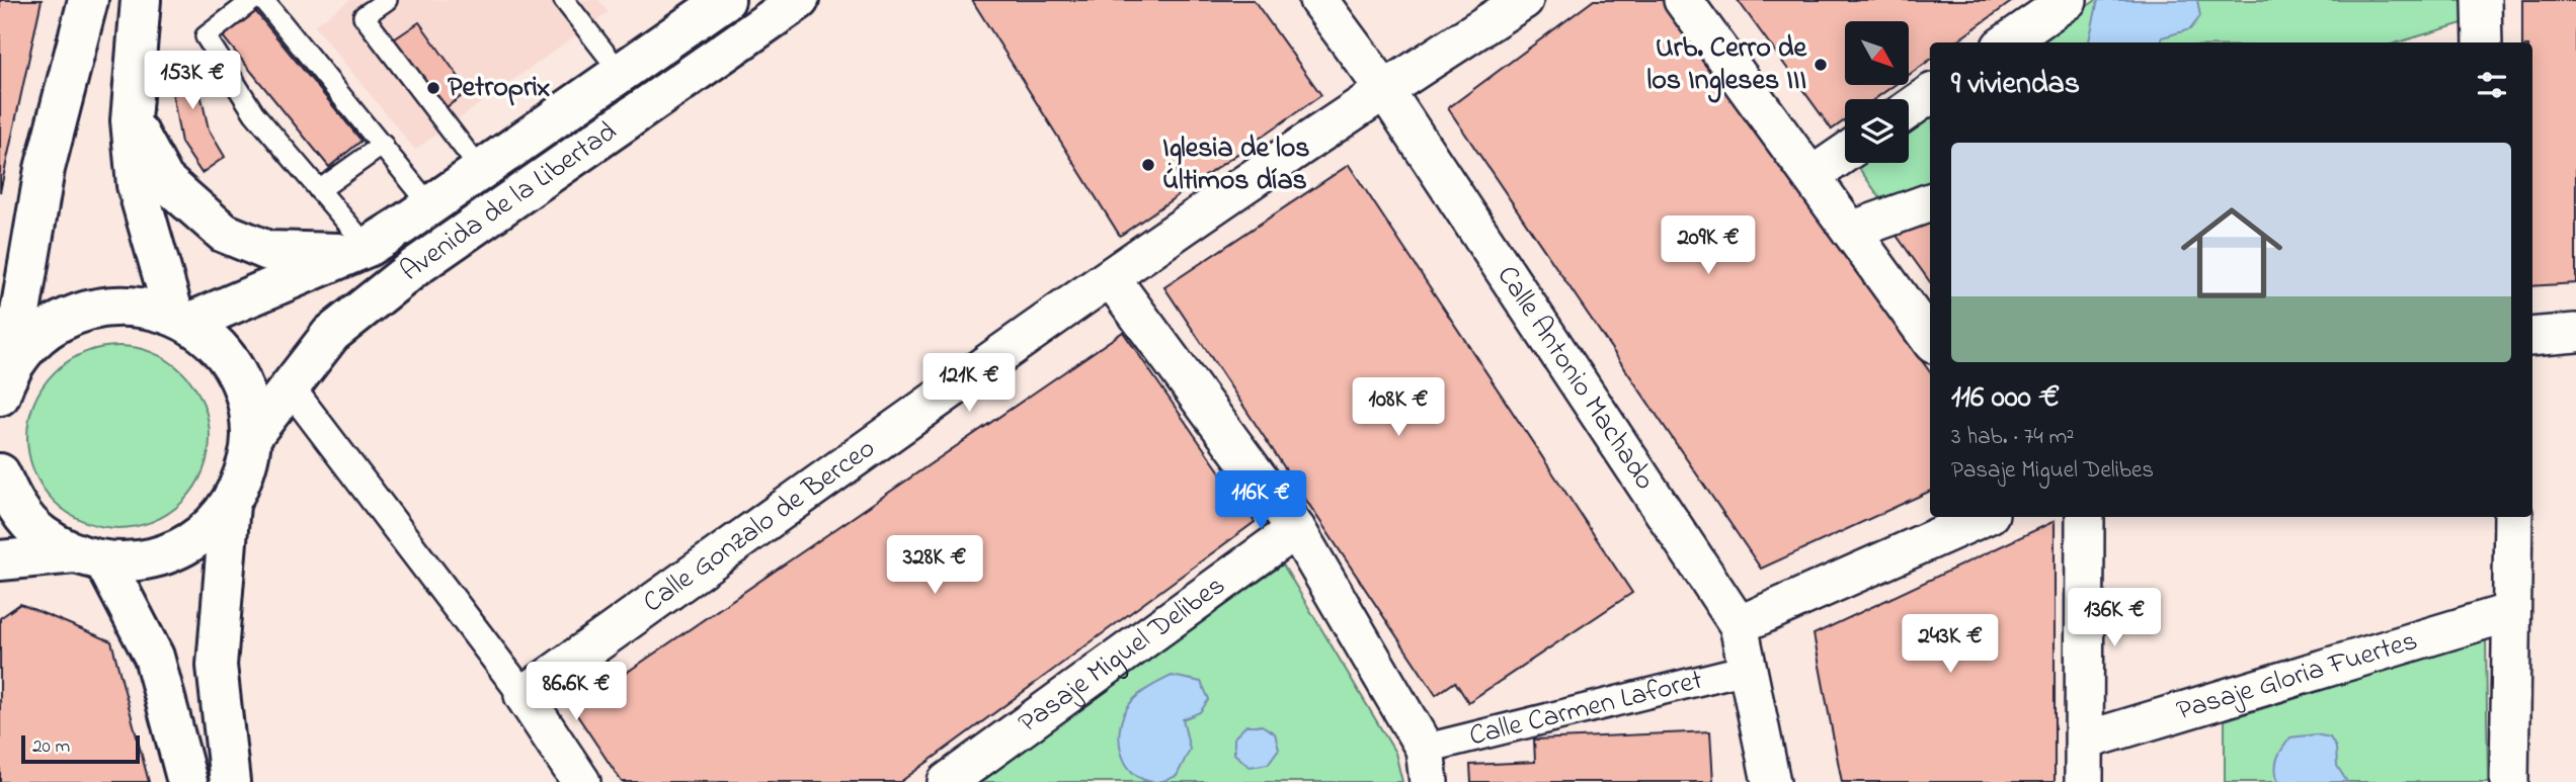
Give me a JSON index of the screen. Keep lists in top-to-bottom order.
{
  "streets": {
    "main road": ["Avenida de la Libertad"],
    "street": [
      "Calle Antonio Machado",
      "Calle Gonzalo de Berceo",
      "Pasaje Miguel Delibes",
      "Pasaje Gloria Fuertes",
      "Calle Carmen Laforet"
    ]
  },
  "crossings": [
    ["Calle Antonio Machado", "Calle Gonzalo de Berceo"],
    ["Calle Antonio Machado", "Calle Carmen Laforet"]
  ],
  "places": ["Urb. Cerro de los Ingleses III", "Petroprix", "Iglesia de los últimos días"],
  "scale_bar": "20 m",
  "north": "bottom right",
  "page": {
    "heading": "9 viviendas",
    "price": [
      "153K €",
      "209K €",
      "121K €",
      "108K €",
      "116K €",
      "328K €",
      "136K €",
      "243K €",
      "86.6K €"
    ],
    "list": [
      {
        "name": "116 000 €",
        "note": "3 hab. · 74 m² · Pasaje Miguel Delibes"
      }
    ],
    "scale": "20 m"
  }
}
